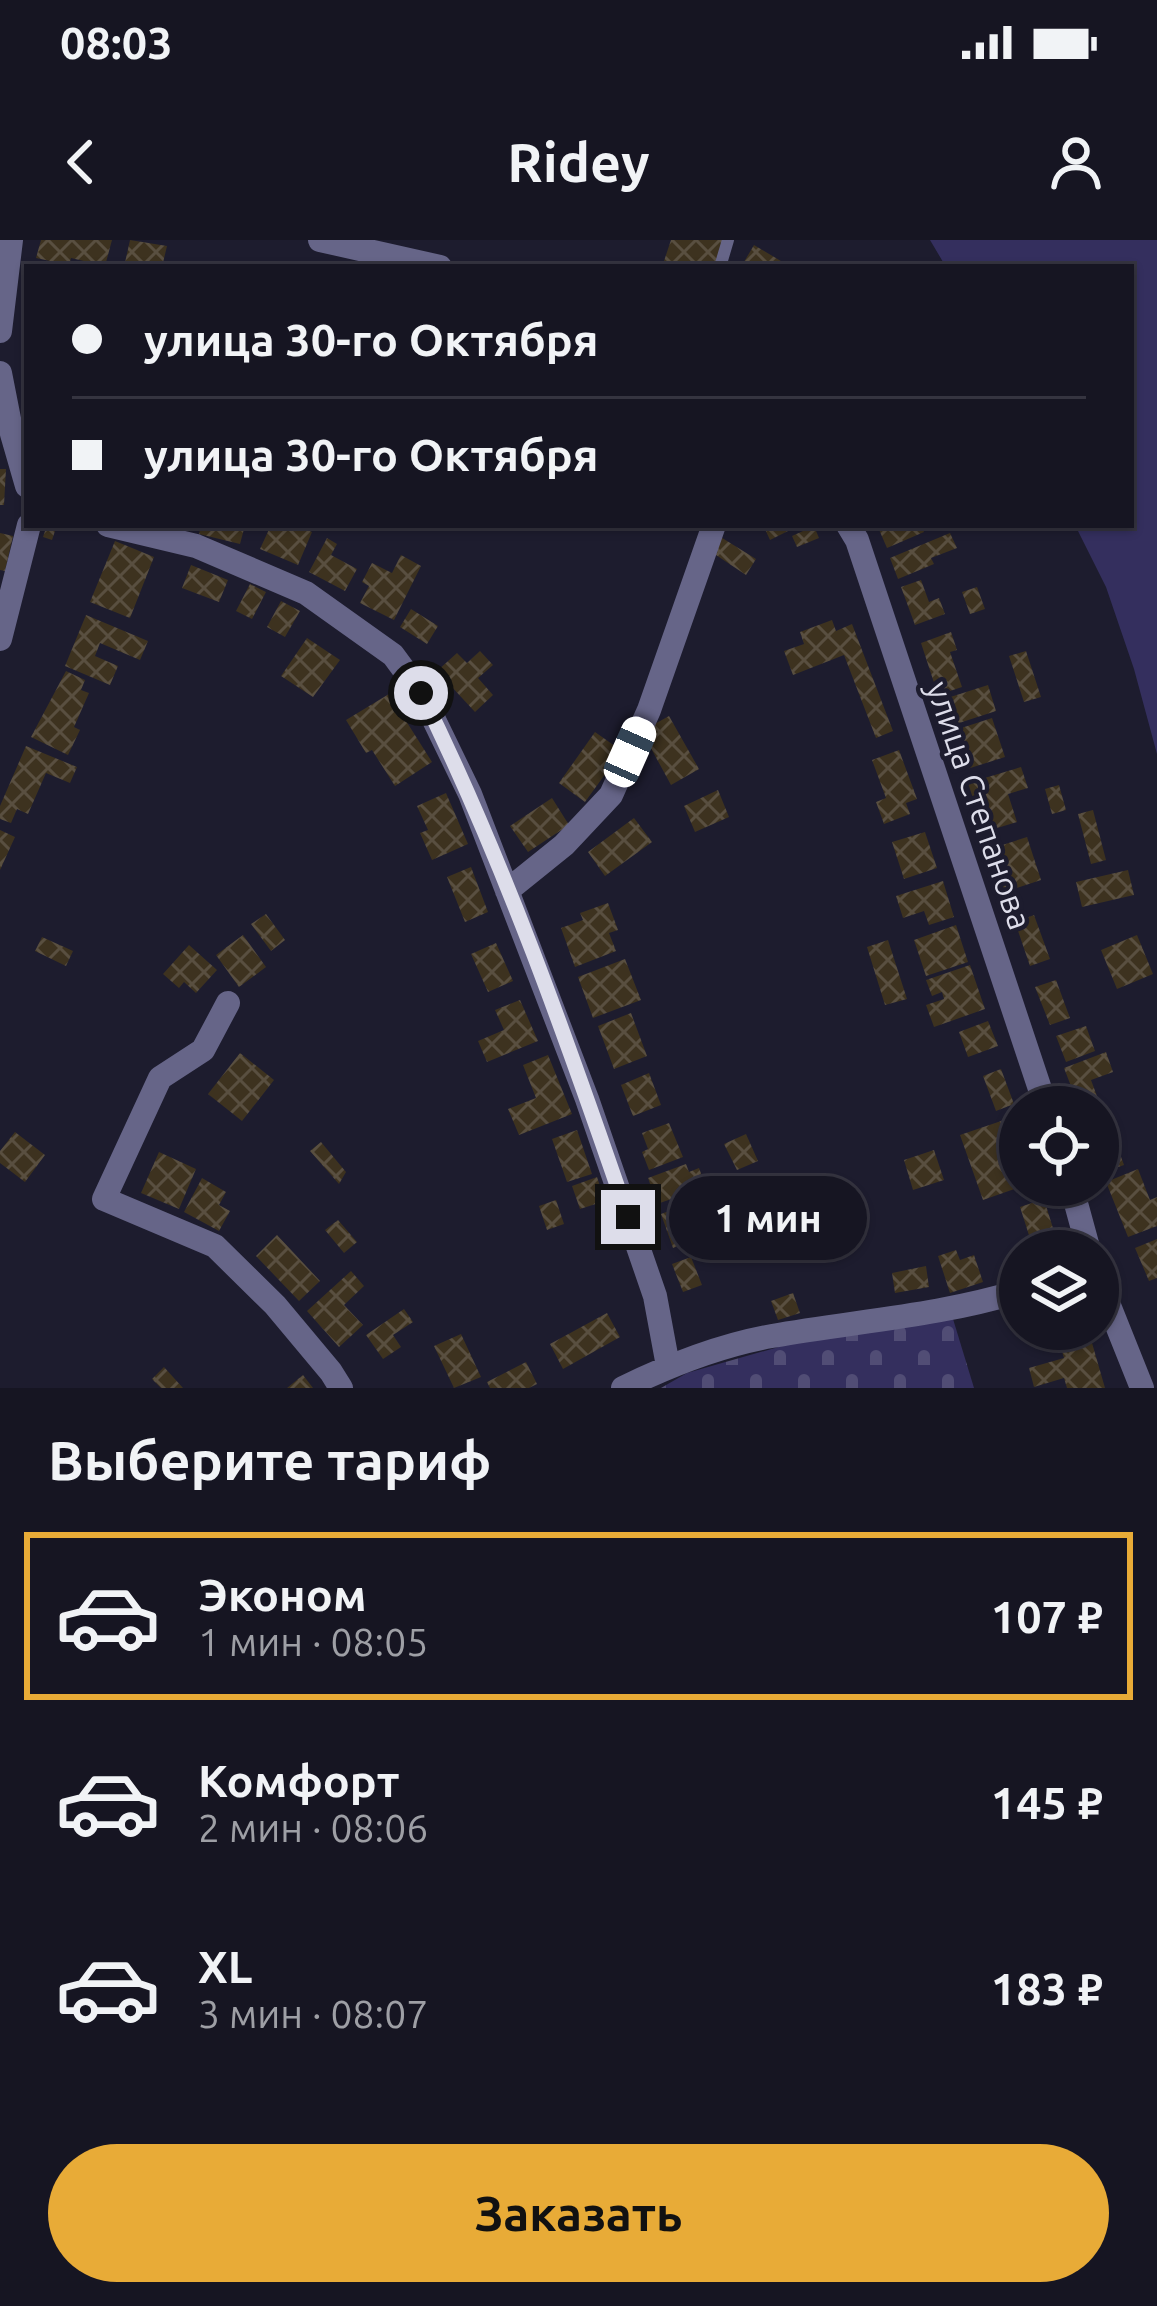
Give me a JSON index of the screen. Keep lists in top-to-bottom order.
{
  "streets": {
    "street": ["улица Степанова"]
  },
  "page": {
    "status": "08:03",
    "header": "Ridey",
    "banner": ["улица 30-го Октября", "улица 30-го Октября"],
    "bubble": "1 мин",
    "heading": "Выберите тариф",
    "list": [
      {
        "name": "Эконом",
        "note": "1 мин · 08:05",
        "value": "107 ₽"
      },
      {
        "name": "Комфорт",
        "note": "2 мин · 08:06",
        "value": "145 ₽"
      },
      {
        "name": "XL",
        "note": "3 мин · 08:07",
        "value": "183 ₽"
      }
    ],
    "buttons": "Заказать"
  }
}
